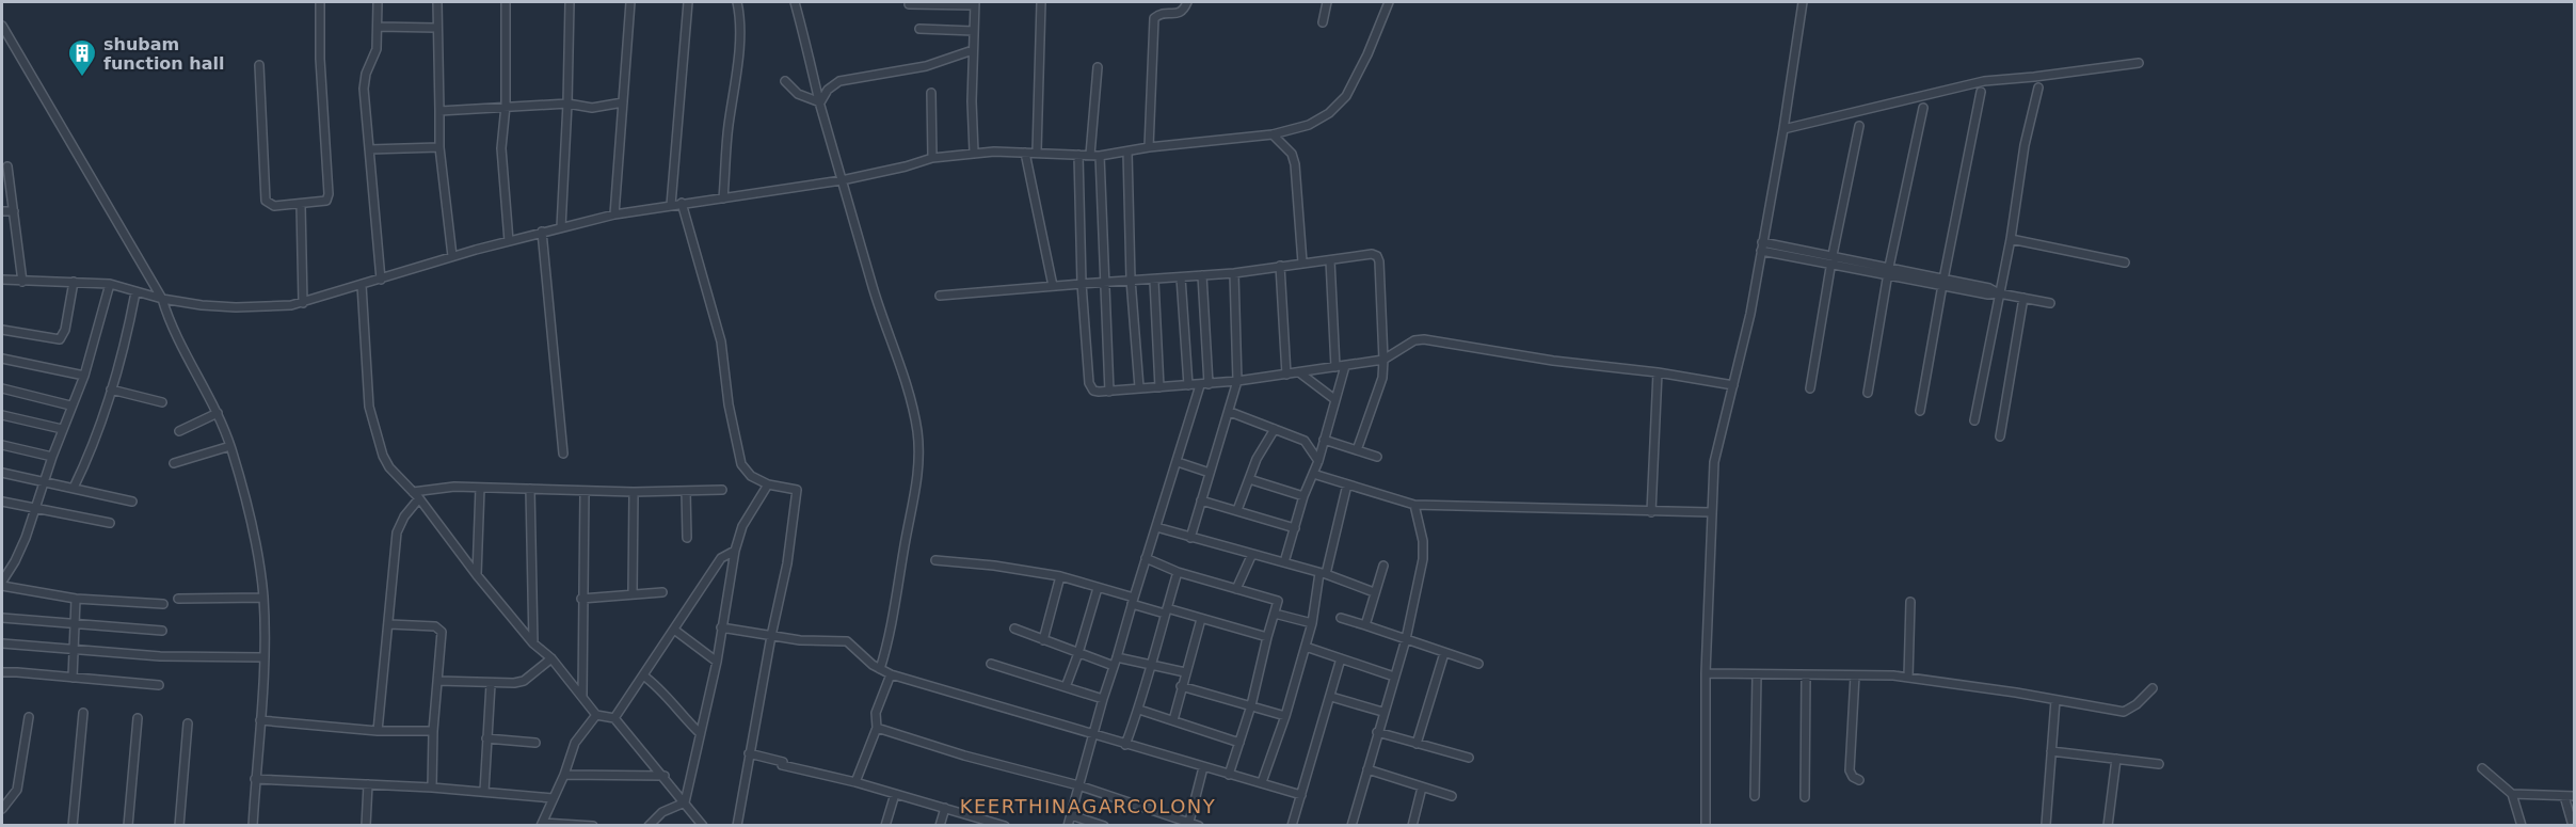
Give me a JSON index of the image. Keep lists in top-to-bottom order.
{
  "districts": ["KEERTHINAGARCOLONY"],
  "places": {
    "building": ["shubam function hall"]
  }
}
